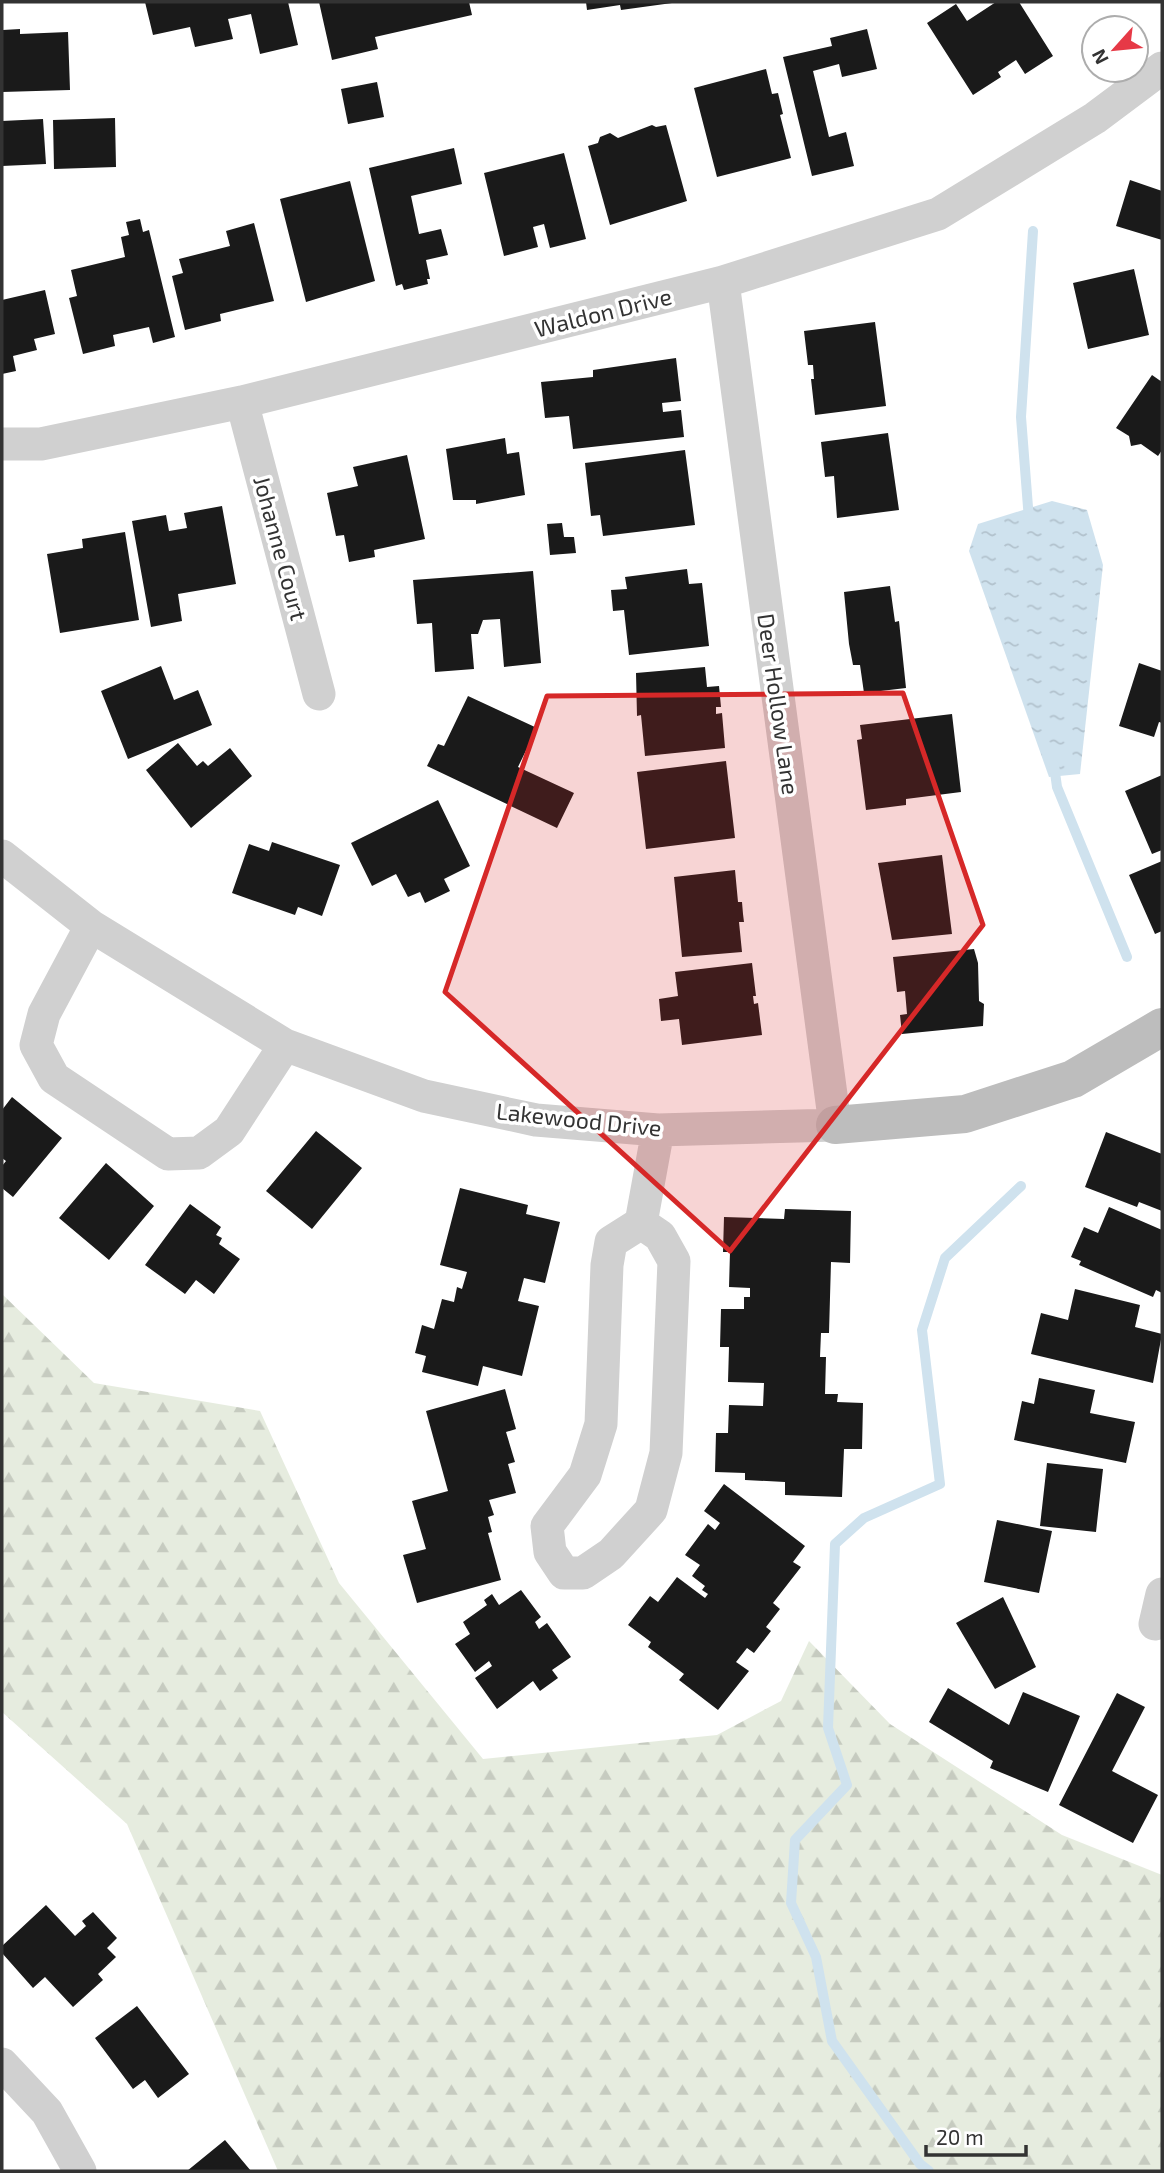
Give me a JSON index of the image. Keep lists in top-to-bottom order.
{
  "streets": {
    "street": [
      "Waldon Drive",
      "Johanne Court",
      "Deer Hollow Lane",
      "Lakewood Drive"
    ]
  },
  "crossings": [
    ["Waldon Drive", "Johanne Court"],
    ["Waldon Drive", "Deer Hollow Lane"],
    ["Deer Hollow Lane", "Lakewood Drive"]
  ],
  "scale_bar": "20 m",
  "north": "bottom left"
}
